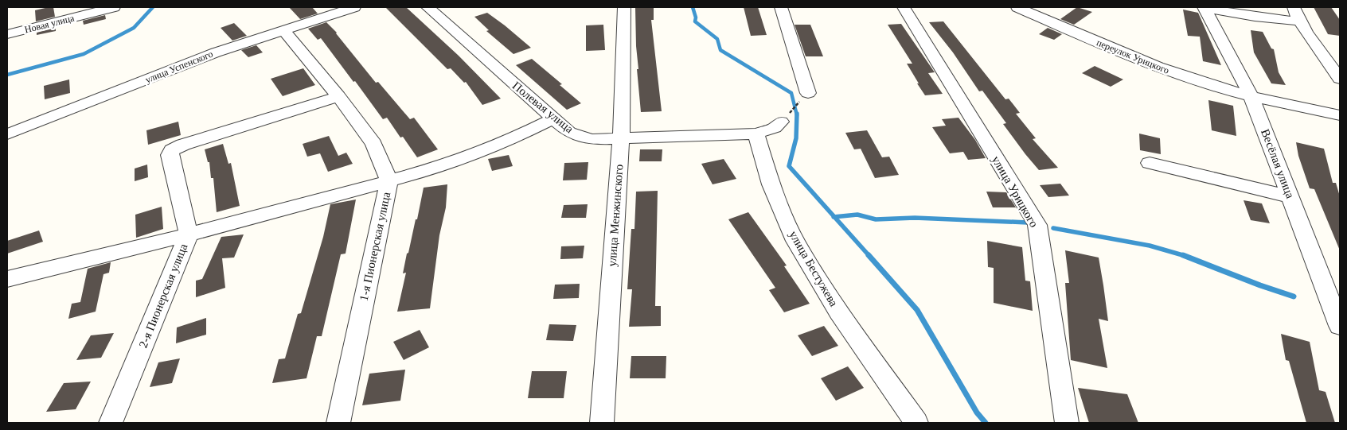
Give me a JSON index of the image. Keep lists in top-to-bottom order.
{
  "streets": {
    "street": [
      "Новая улица",
      "переулок Урицкого",
      "улица Успенского",
      "Полевая улица",
      "Весёлая улица",
      "улица Урицкого",
      "улица Менжинского",
      "1-я Пионерская улица",
      "улица Бестужева",
      "2-я Пионерская улица"
    ]
  },
  "crossings": [
    ["переулок Урицкого", "Весёлая улица"],
    ["улица Успенского", "1-я Пионерская улица"],
    ["Полевая улица", "улица Менжинского"],
    ["Полевая улица", "улица Бестужева"],
    ["1-я Пионерская улица", "2-я Пионерская улица"]
  ]
}
